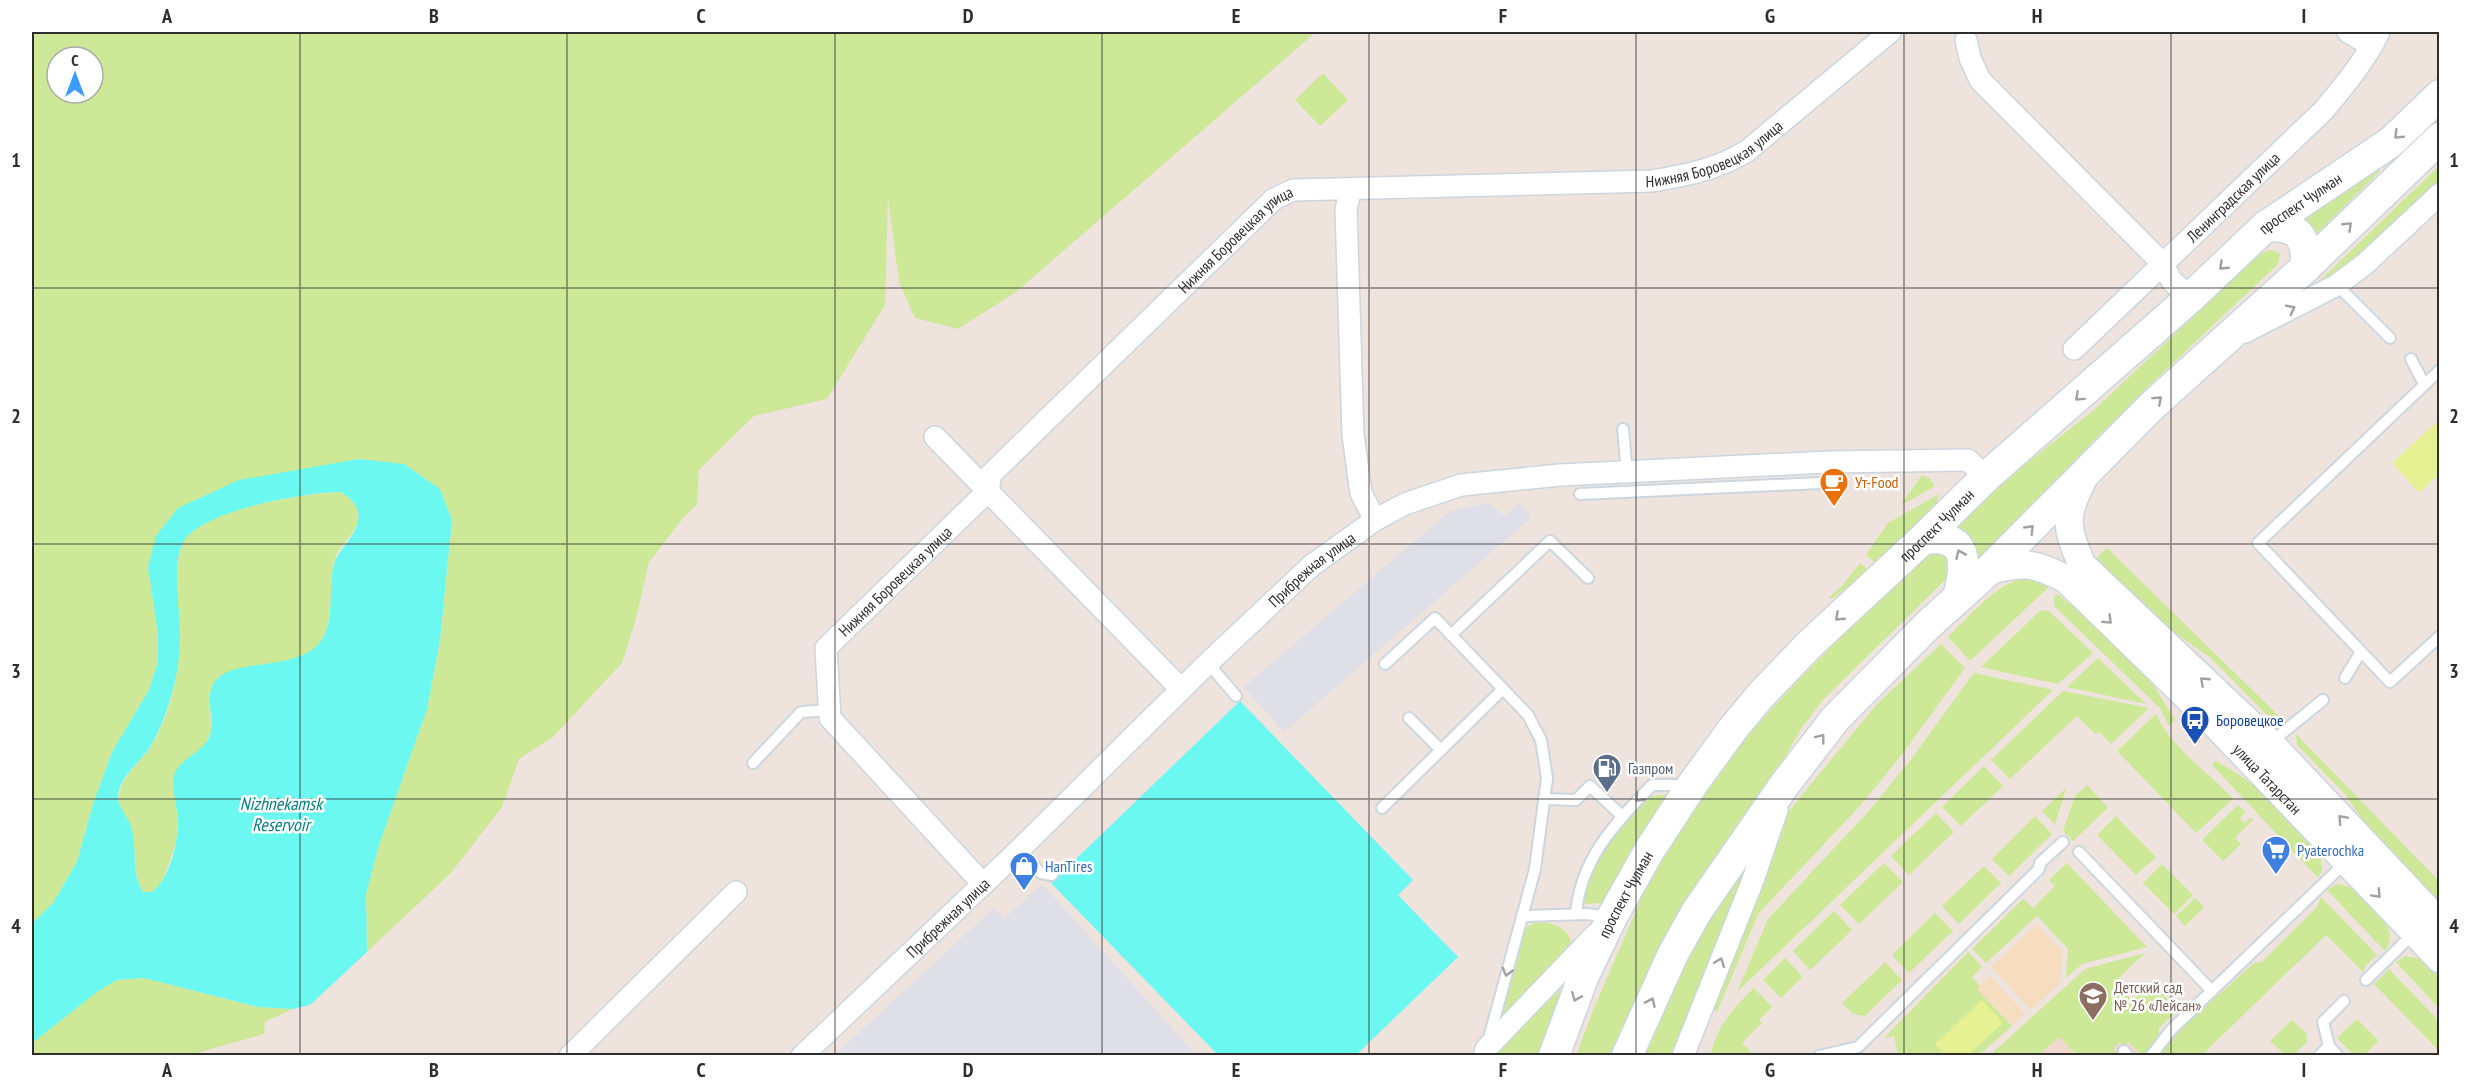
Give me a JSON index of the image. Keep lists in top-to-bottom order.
{
  "streets": {
    "main road": ["проспект Чулман"],
    "street": [
      "Нижняя Боровецкая улица",
      "Ленинградская улица",
      "Прибрежная улица",
      "улица Татарстан"
    ]
  },
  "crossings": [
    ["проспект Чулман", "Прибрежная улица"]
  ],
  "water": ["Nizhnekamsk Reservoir"],
  "places": {
    "cafe": ["Ут-Food"],
    "bus stop": ["Боровецкое"],
    "fuel station": ["Газпром"],
    "supermarket": ["Pyaterochka"],
    "shop": ["HanTires"],
    "school or university": ["Детский сад № 26 «Лейсан»"]
  },
  "north": "top",
  "grid": {
    "columns": [
      "A",
      "B",
      "C",
      "D",
      "E",
      "F",
      "G",
      "H",
      "I"
    ],
    "rows": [
      "1",
      "2",
      "3",
      "4"
    ]
  }
}
